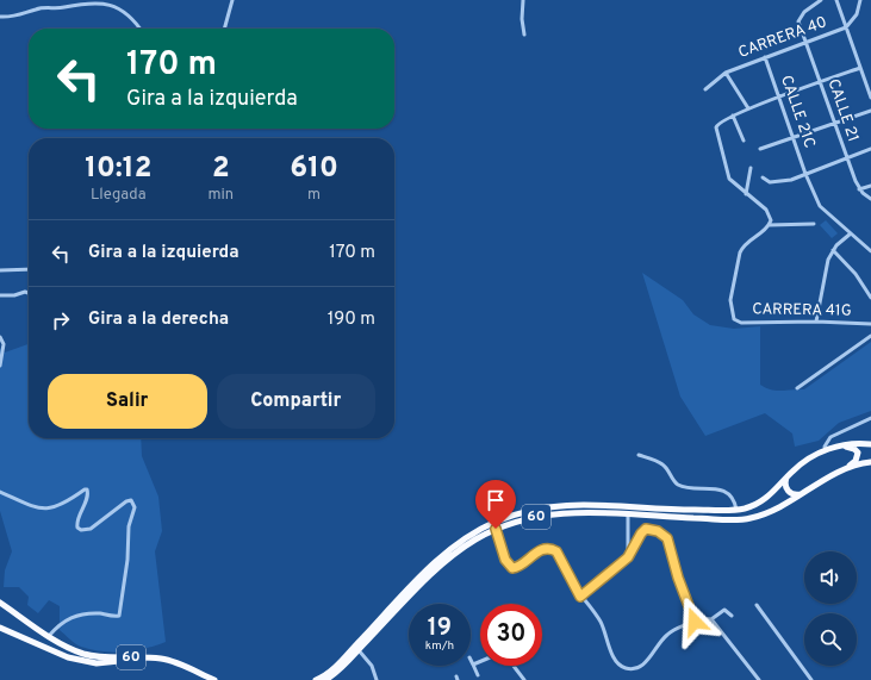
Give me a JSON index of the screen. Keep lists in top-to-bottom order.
{
  "streets": {
    "highway": ["60"],
    "street": [
      "CARRERA 40",
      "CALLE 21",
      "CALLE 21C",
      "CARRERA 41G"
    ]
  },
  "crossings": [
    ["CARRERA 40", "CALLE 21"],
    ["CARRERA 40", "CALLE 21C"]
  ],
  "page": {
    "turn": ["170 m", "Gira a la izquierda"],
    "eta": [
      "10:12",
      "Llegada",
      "2",
      "min",
      "610",
      "m"
    ],
    "list": [
      {
        "name": "Gira a la izquierda",
        "value": "170 m"
      },
      {
        "name": "Gira a la derecha",
        "value": "190 m"
      }
    ],
    "buttons": ["Salir", "Compartir"],
    "speed": "19 km/h",
    "limit": "30"
  }
}
